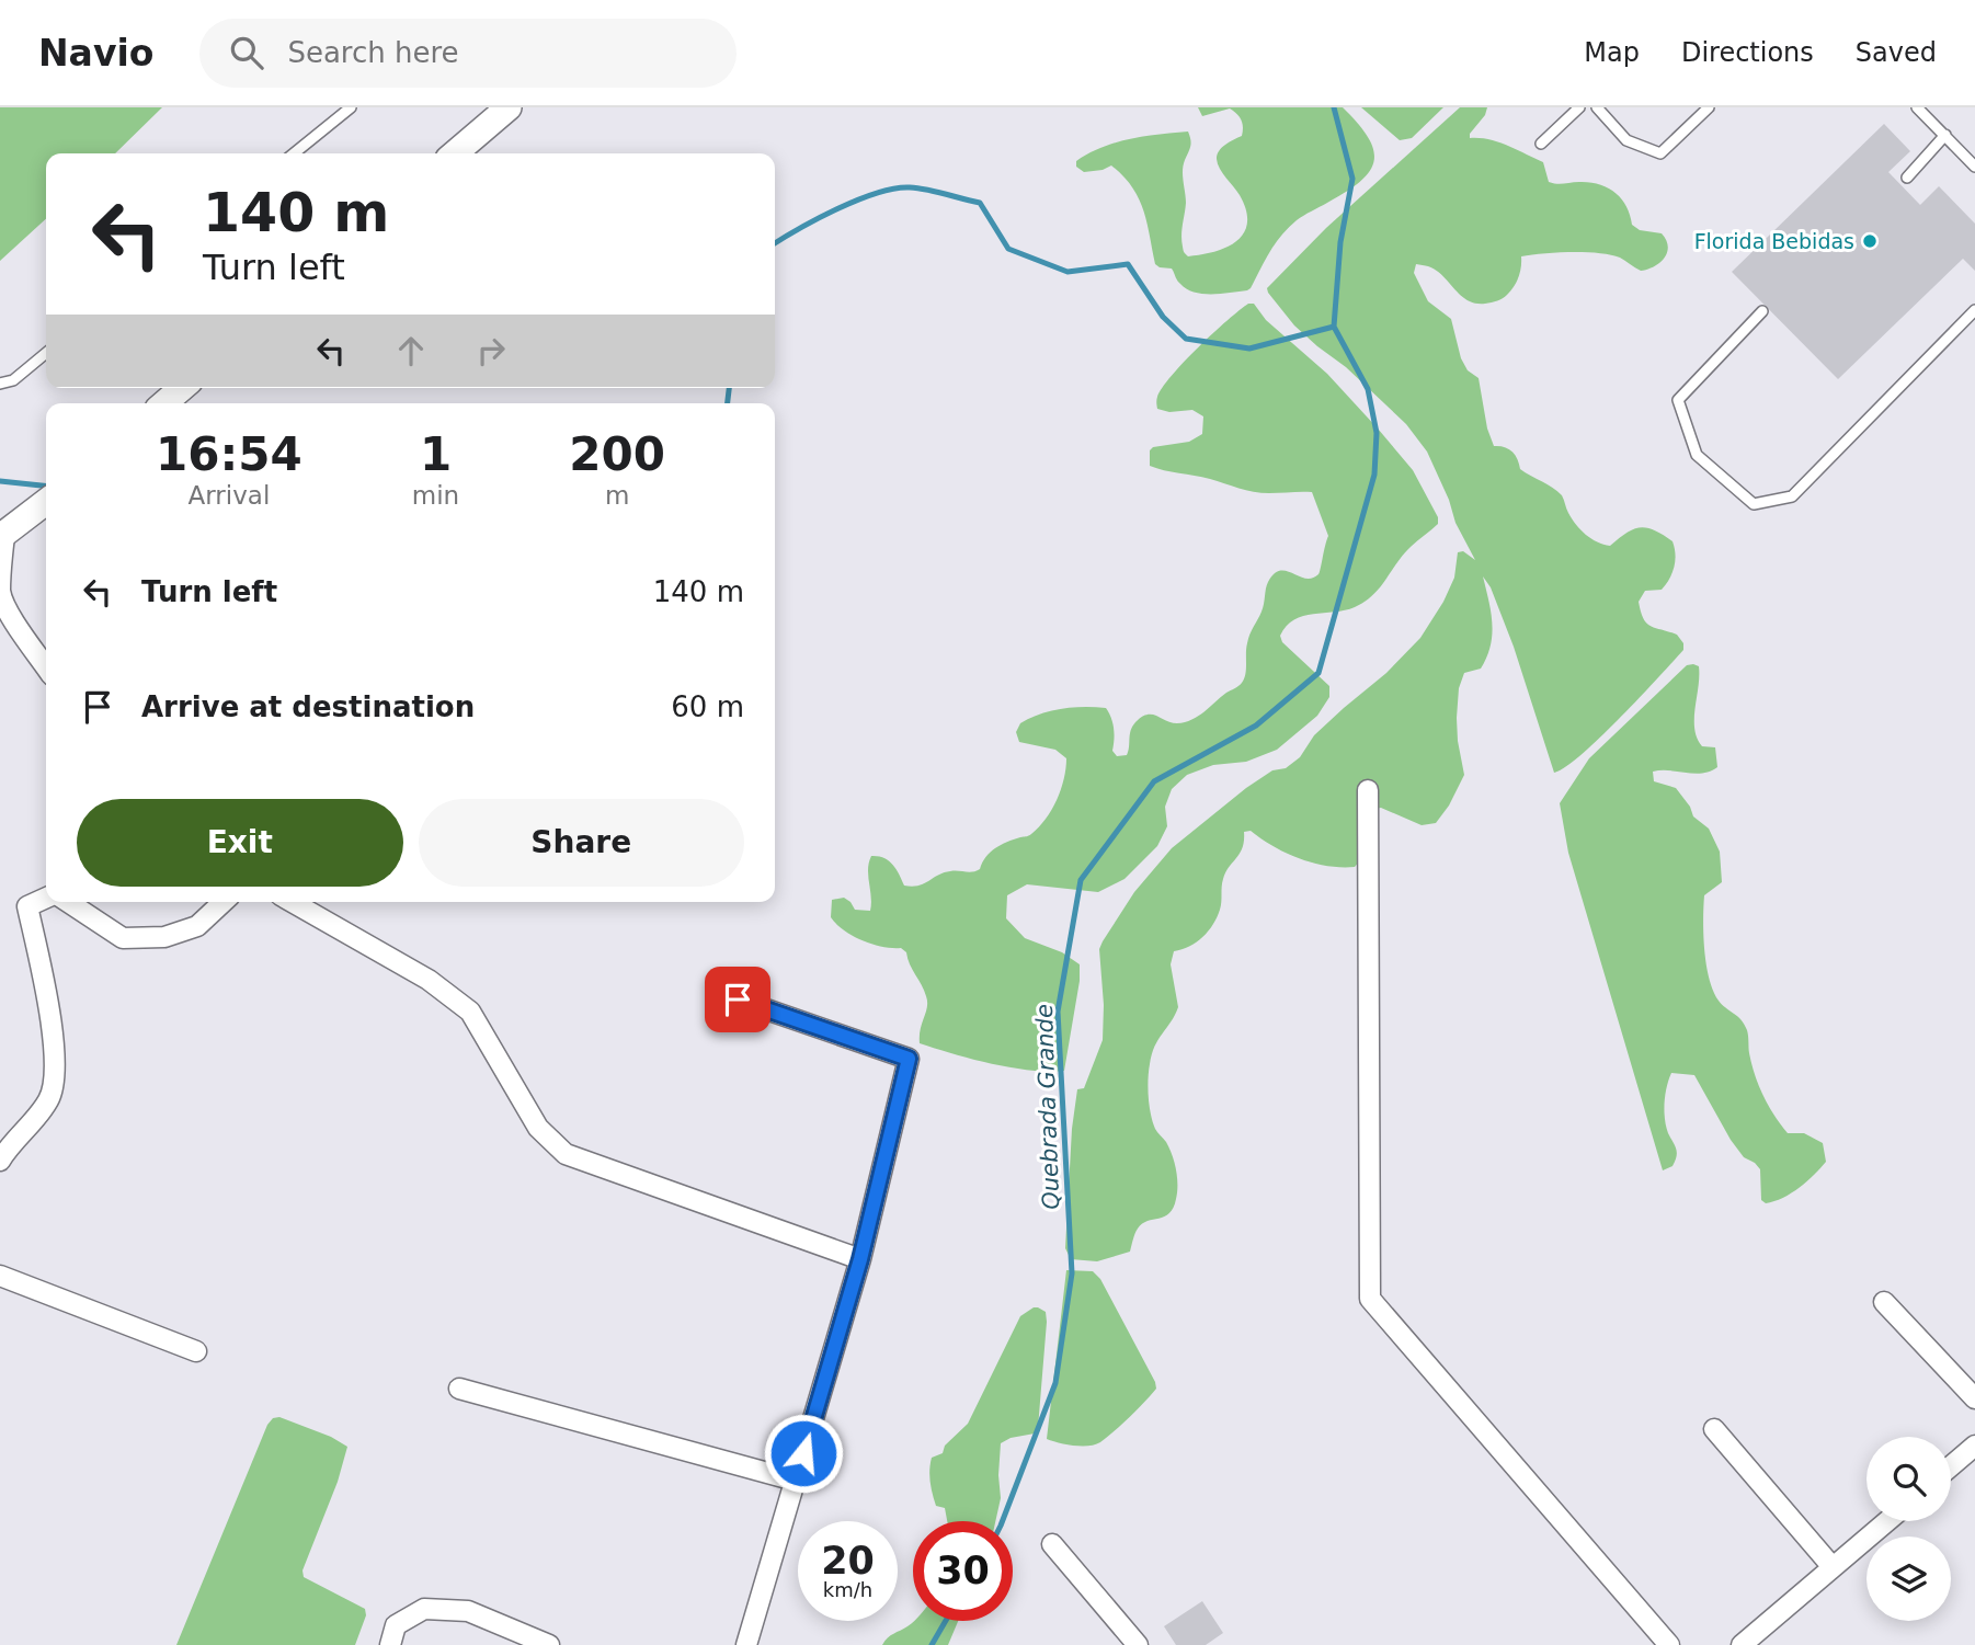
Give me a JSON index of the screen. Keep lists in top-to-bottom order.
{
  "water": ["Quebrada Grande"],
  "places": ["Florida Bebidas"],
  "page": {
    "header": "Navio",
    "search": "Search here",
    "nav": ["Map", "Directions", "Saved"],
    "turn": ["140 m", "Turn left"],
    "eta": [
      "16:54",
      "Arrival",
      "1",
      "min",
      "200",
      "m"
    ],
    "list": [
      {
        "name": "Turn left",
        "value": "140 m"
      },
      {
        "name": "Arrive at destination",
        "value": "60 m"
      }
    ],
    "buttons": ["Exit", "Share"],
    "speed": "20 km/h",
    "limit": "30"
  }
}
